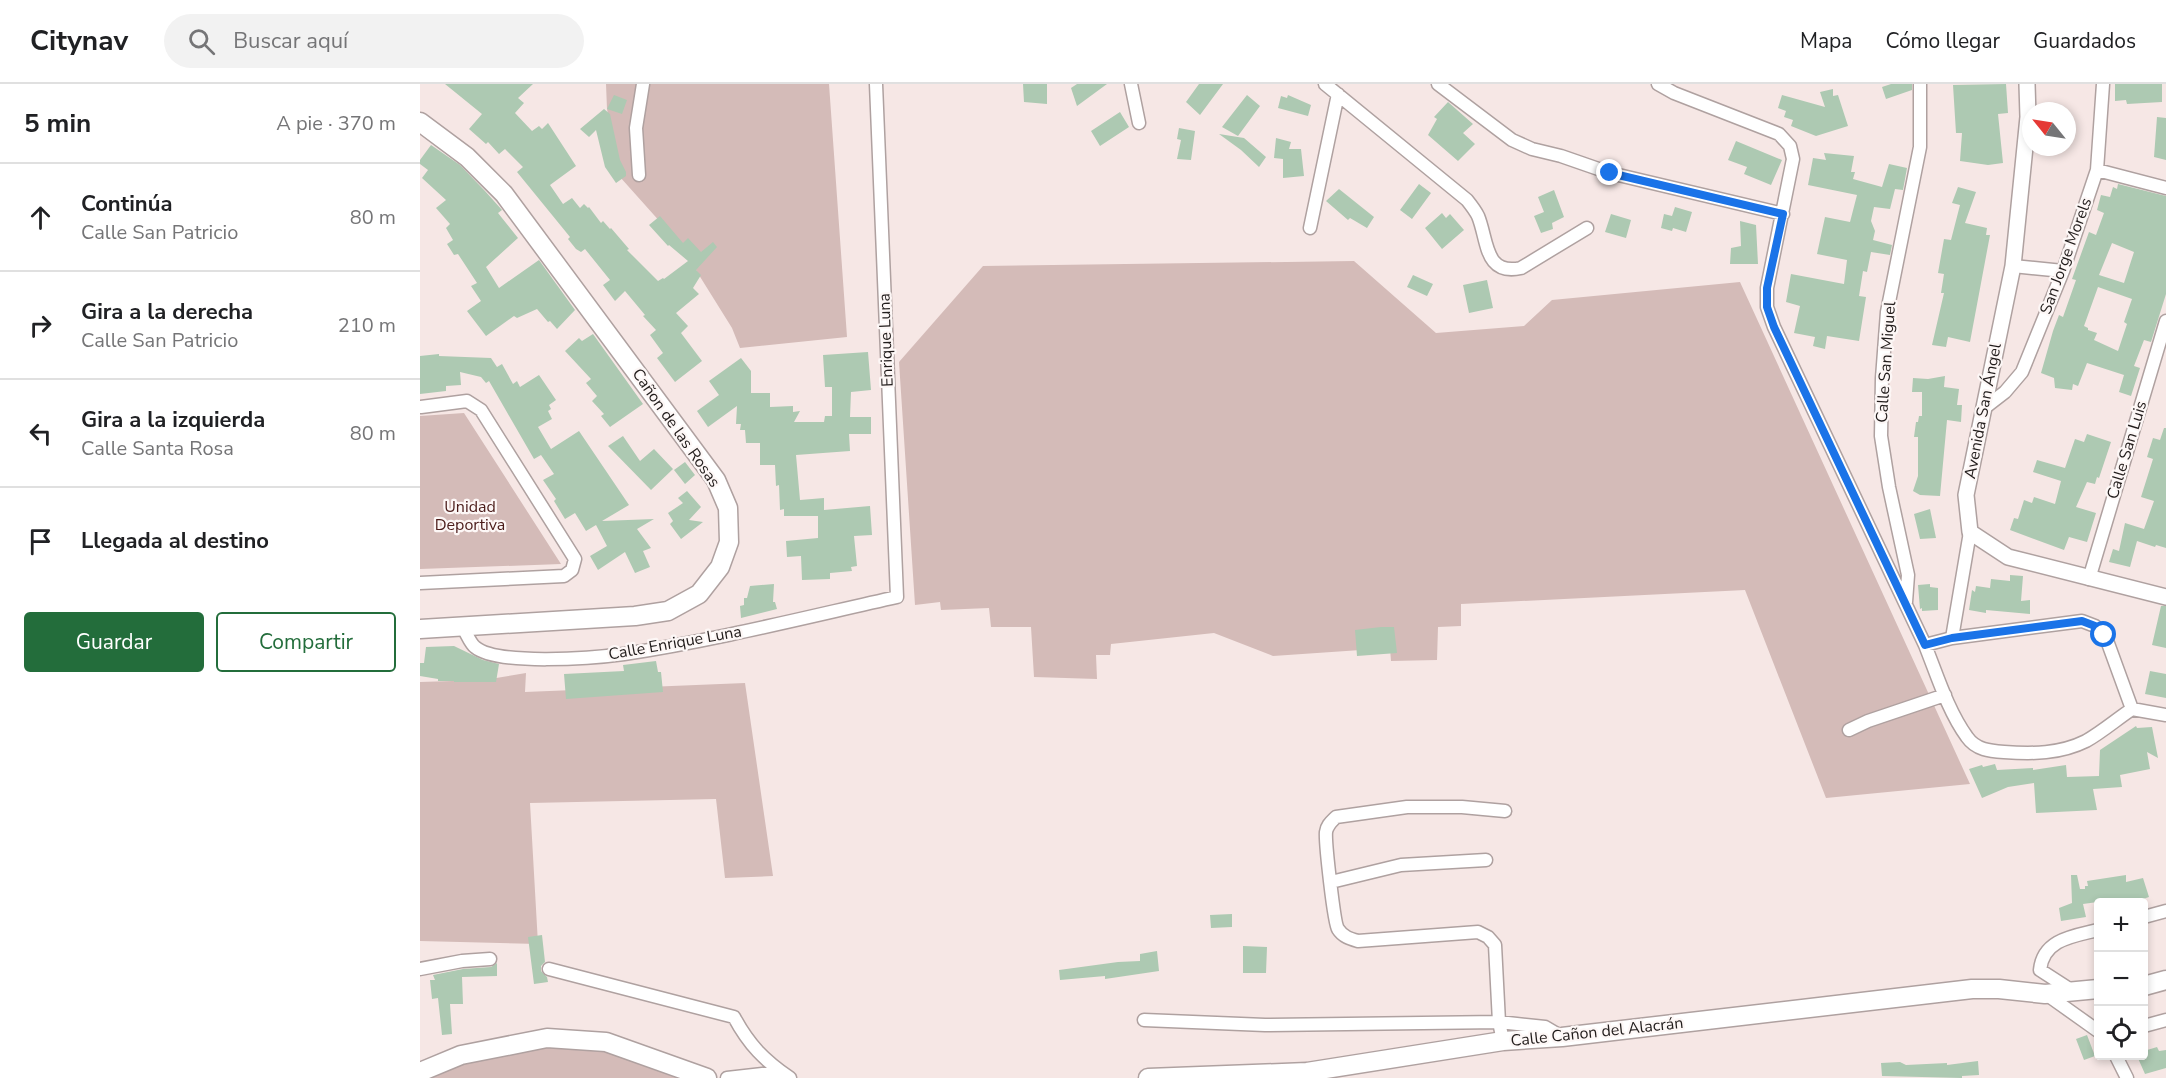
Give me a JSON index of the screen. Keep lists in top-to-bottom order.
{
  "streets": {
    "main road": ["Cañon de las Rosas", "Calle Cañon del Alacrán"],
    "street": [
      "San Jorge Morels",
      "Enrique Luna",
      "Calle San Miguel",
      "Avenida San Ángel",
      "Calle San Luis",
      "Calle Enrique Luna"
    ]
  },
  "crossings": [
    ["San Jorge Morels", "Avenida San Ángel"],
    ["Enrique Luna", "Calle Enrique Luna"],
    ["Cañon de las Rosas", "Calle Enrique Luna"]
  ],
  "parks": ["Unidad Deportiva"],
  "north": "top left",
  "page": {
    "header": "Citynav",
    "search": "Buscar aquí",
    "nav": ["Mapa", "Cómo llegar", "Guardados"],
    "heading": ["5 min", "A pie · 370 m"],
    "list": [
      ["Continúa", "Calle San Patricio", "80 m"],
      ["Gira a la derecha", "Calle San Patricio", "210 m"],
      ["Gira a la izquierda", "Calle Santa Rosa", "80 m"],
      "Llegada al destino"
    ],
    "buttons": ["Guardar", "Compartir"],
    "map_buttons": ["+", "−"]
  }
}
